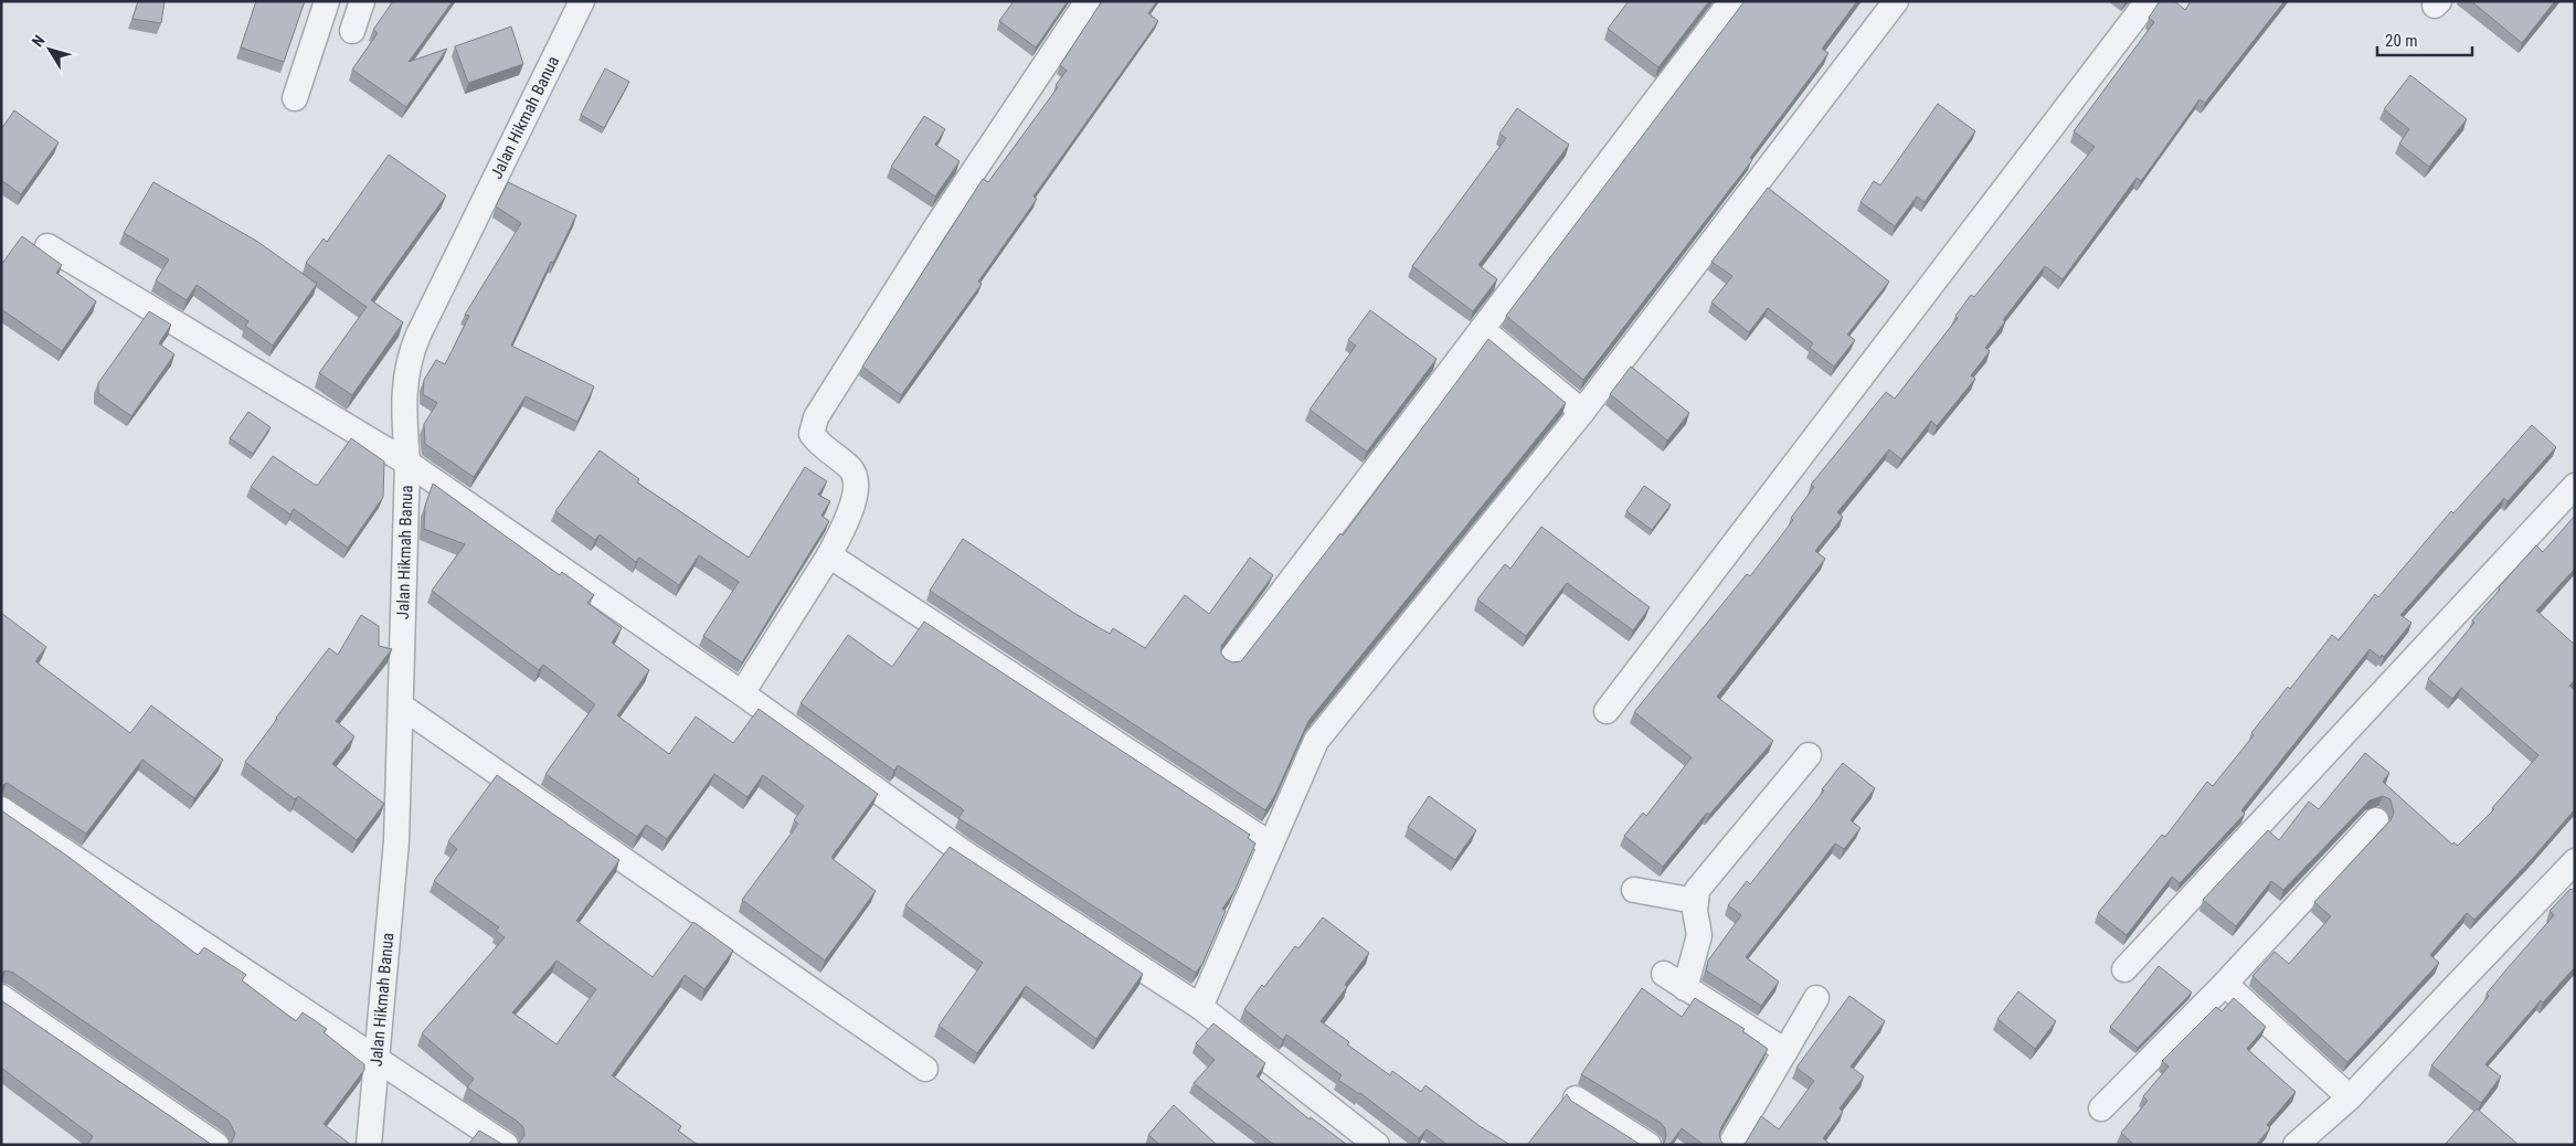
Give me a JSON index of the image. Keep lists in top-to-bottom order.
{
  "streets": {
    "street": ["Jalan Hikmah Banua"]
  },
  "scale_bar": "20 m",
  "north": "top left"
}
